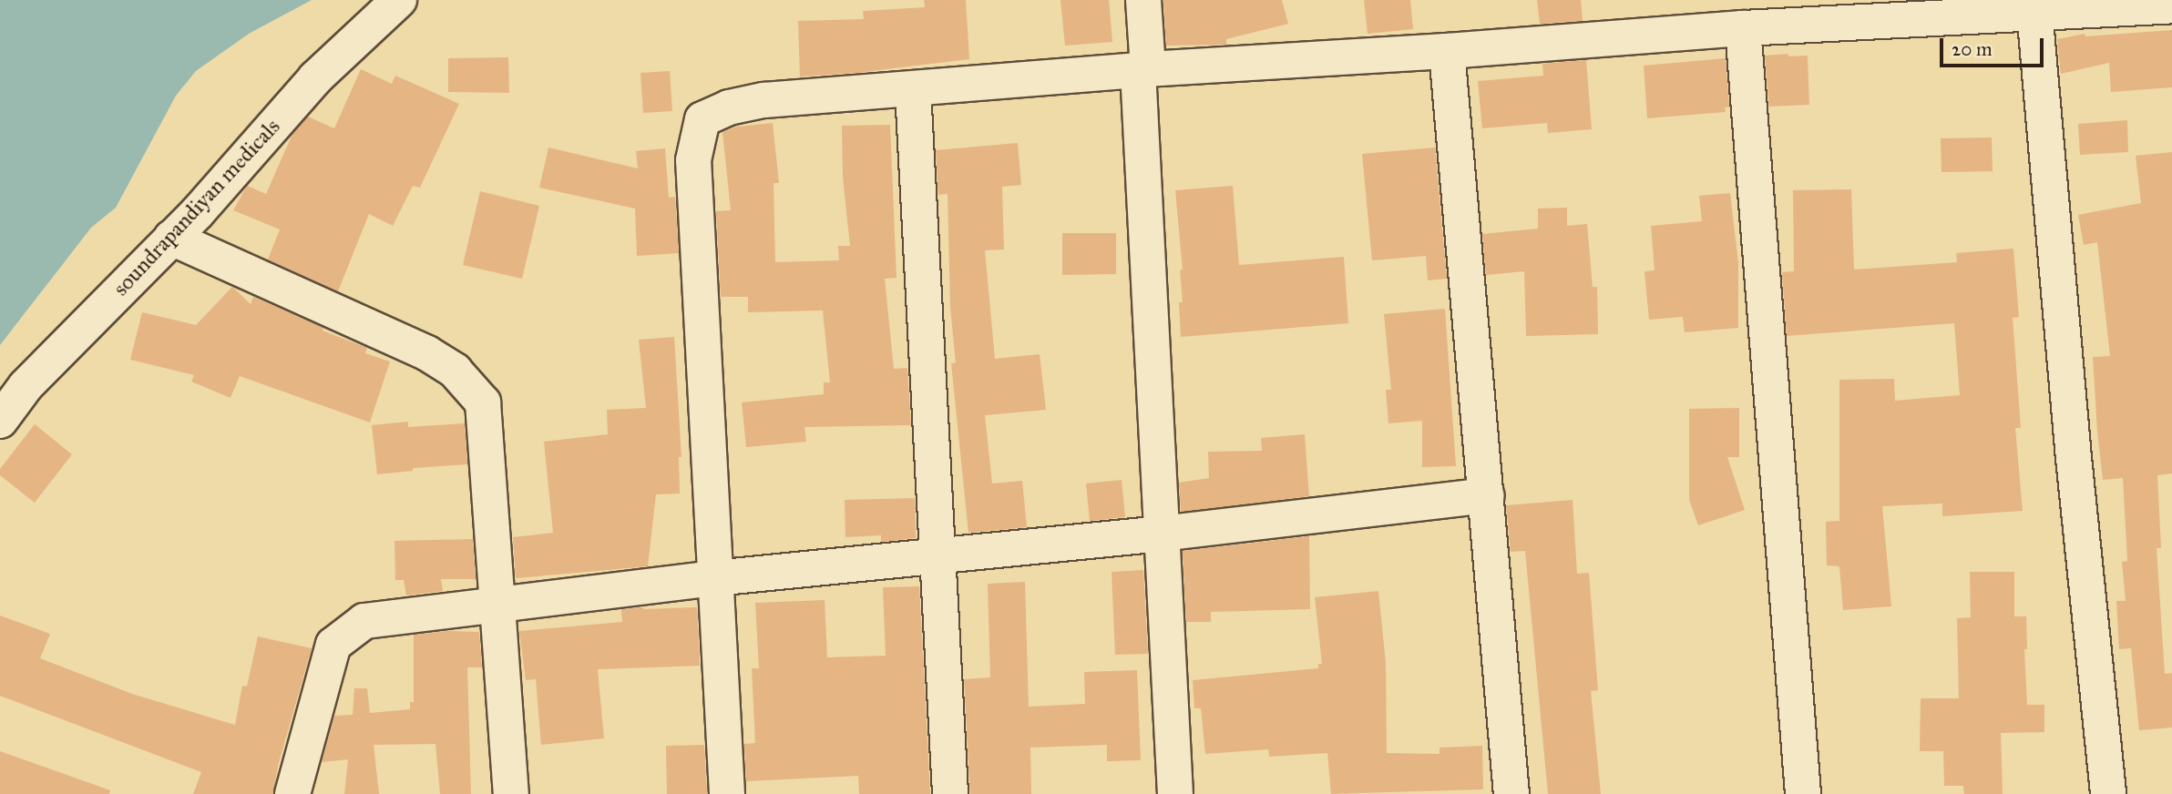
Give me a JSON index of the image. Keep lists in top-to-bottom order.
{
  "streets": {
    "street": ["soundrapandiyan medicals"]
  },
  "scale_bar": "20 m"
}
